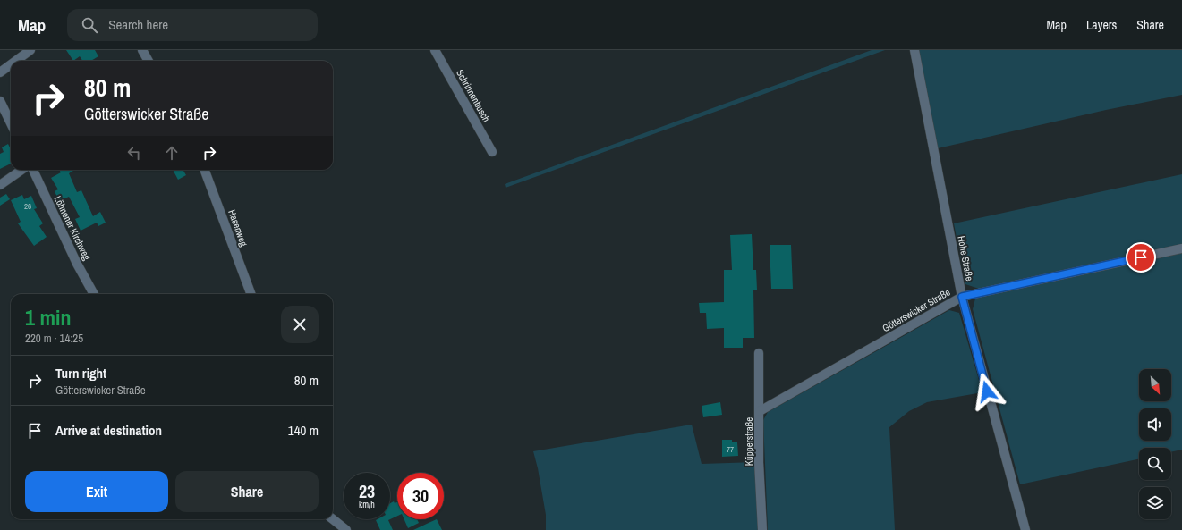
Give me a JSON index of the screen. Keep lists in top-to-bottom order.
{
  "streets": {
    "street": [
      "Schrinnenbusch",
      "Löhnener Kirchweg",
      "Hasenweg",
      "Hohe Straße",
      "Götterswicker Straße",
      "Küpperstraße"
    ]
  },
  "crossings": [
    ["Hohe Straße", "Götterswicker Straße"],
    ["Götterswicker Straße", "Küpperstraße"]
  ],
  "house_numbers": ["26", "77"],
  "north": "bottom right",
  "page": {
    "header": "Map",
    "search": "Search here",
    "nav": ["Map", "Layers", "Share"],
    "turn": ["80 m", "Götterswicker Straße"],
    "heading": ["1 min", "220 m · 14:25"],
    "list": [
      {
        "name": "Turn right",
        "note": "Götterswicker Straße",
        "value": "80 m"
      },
      {
        "name": "Arrive at destination",
        "value": "140 m"
      }
    ],
    "buttons": ["Exit", "Share"],
    "speed": "23 km/h",
    "limit": "30"
  }
}
